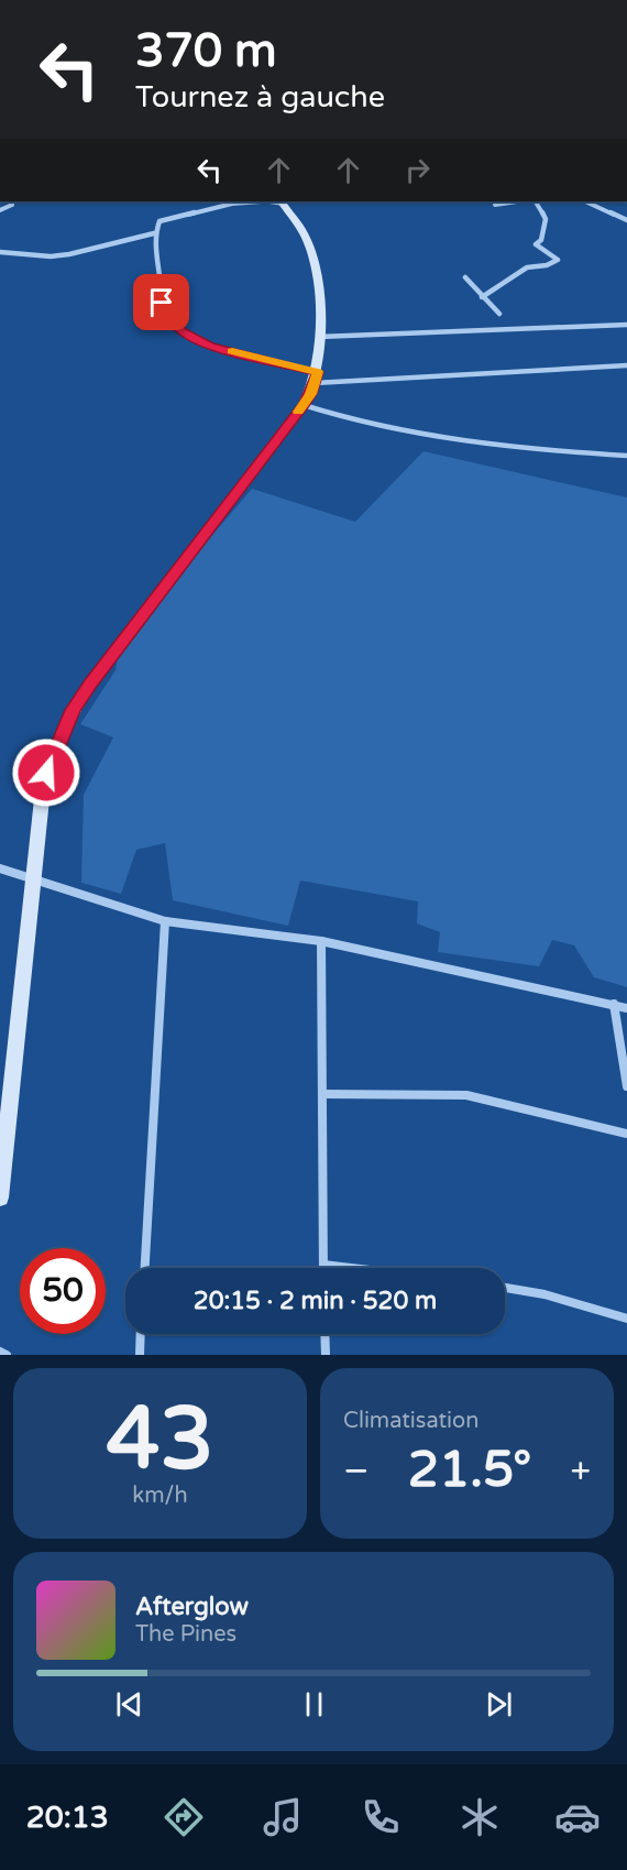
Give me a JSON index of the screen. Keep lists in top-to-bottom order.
{
  "page": {
    "turn": ["370 m", "Tournez à gauche"],
    "limit": "50",
    "trip": "20:15 · 2 min · 520 m",
    "tile": [
      ["43", "km/h"],
      "Climatisation"
    ],
    "heat": ["−", "21.5°", "+"],
    "song": ["Afterglow", "The Pines"],
    "tabs": "20:13"
  }
}
